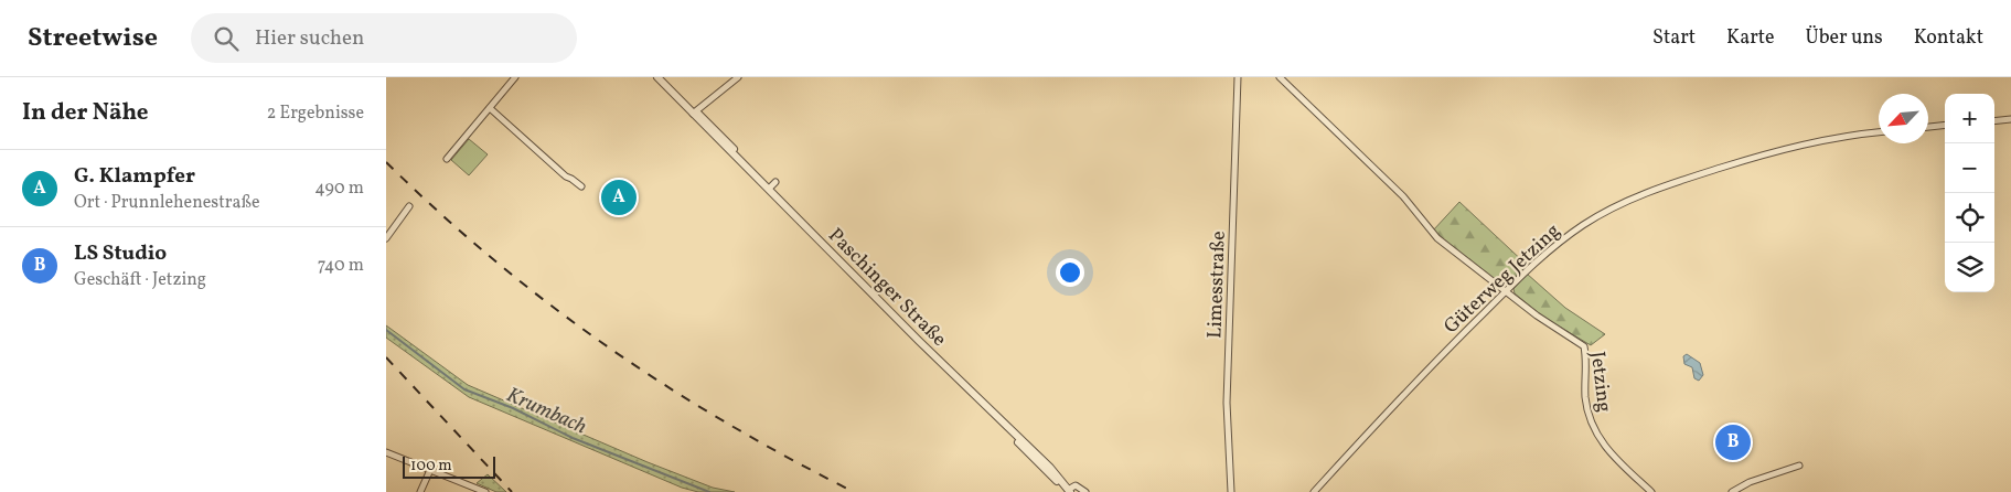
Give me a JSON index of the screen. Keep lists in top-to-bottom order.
{
  "streets": {
    "street": [
      "Güterweg Jetzing",
      "Limesstraße",
      "Paschinger Straße",
      "Jetzing"
    ]
  },
  "crossings": [
    ["Güterweg Jetzing", "Jetzing"]
  ],
  "water": ["Krumbach"],
  "scale_bar": "100 m",
  "north": "bottom left",
  "page": {
    "header": "Streetwise",
    "search": "Hier suchen",
    "nav": [
      "Start",
      "Karte",
      "Über uns",
      "Kontakt"
    ],
    "heading": ["In der Nähe", "2 Ergebnisse"],
    "map_buttons": ["+", "−"],
    "list": [
      {
        "mark": "A",
        "name": "G. Klampfer",
        "note": "Ort · Prunnlehenestraße",
        "value": "490 m"
      },
      {
        "mark": "B",
        "name": "LS Studio",
        "note": "Geschäft · Jetzing",
        "value": "740 m"
      }
    ],
    "pins": ["A", "B"],
    "scale": "100 m"
  }
}
